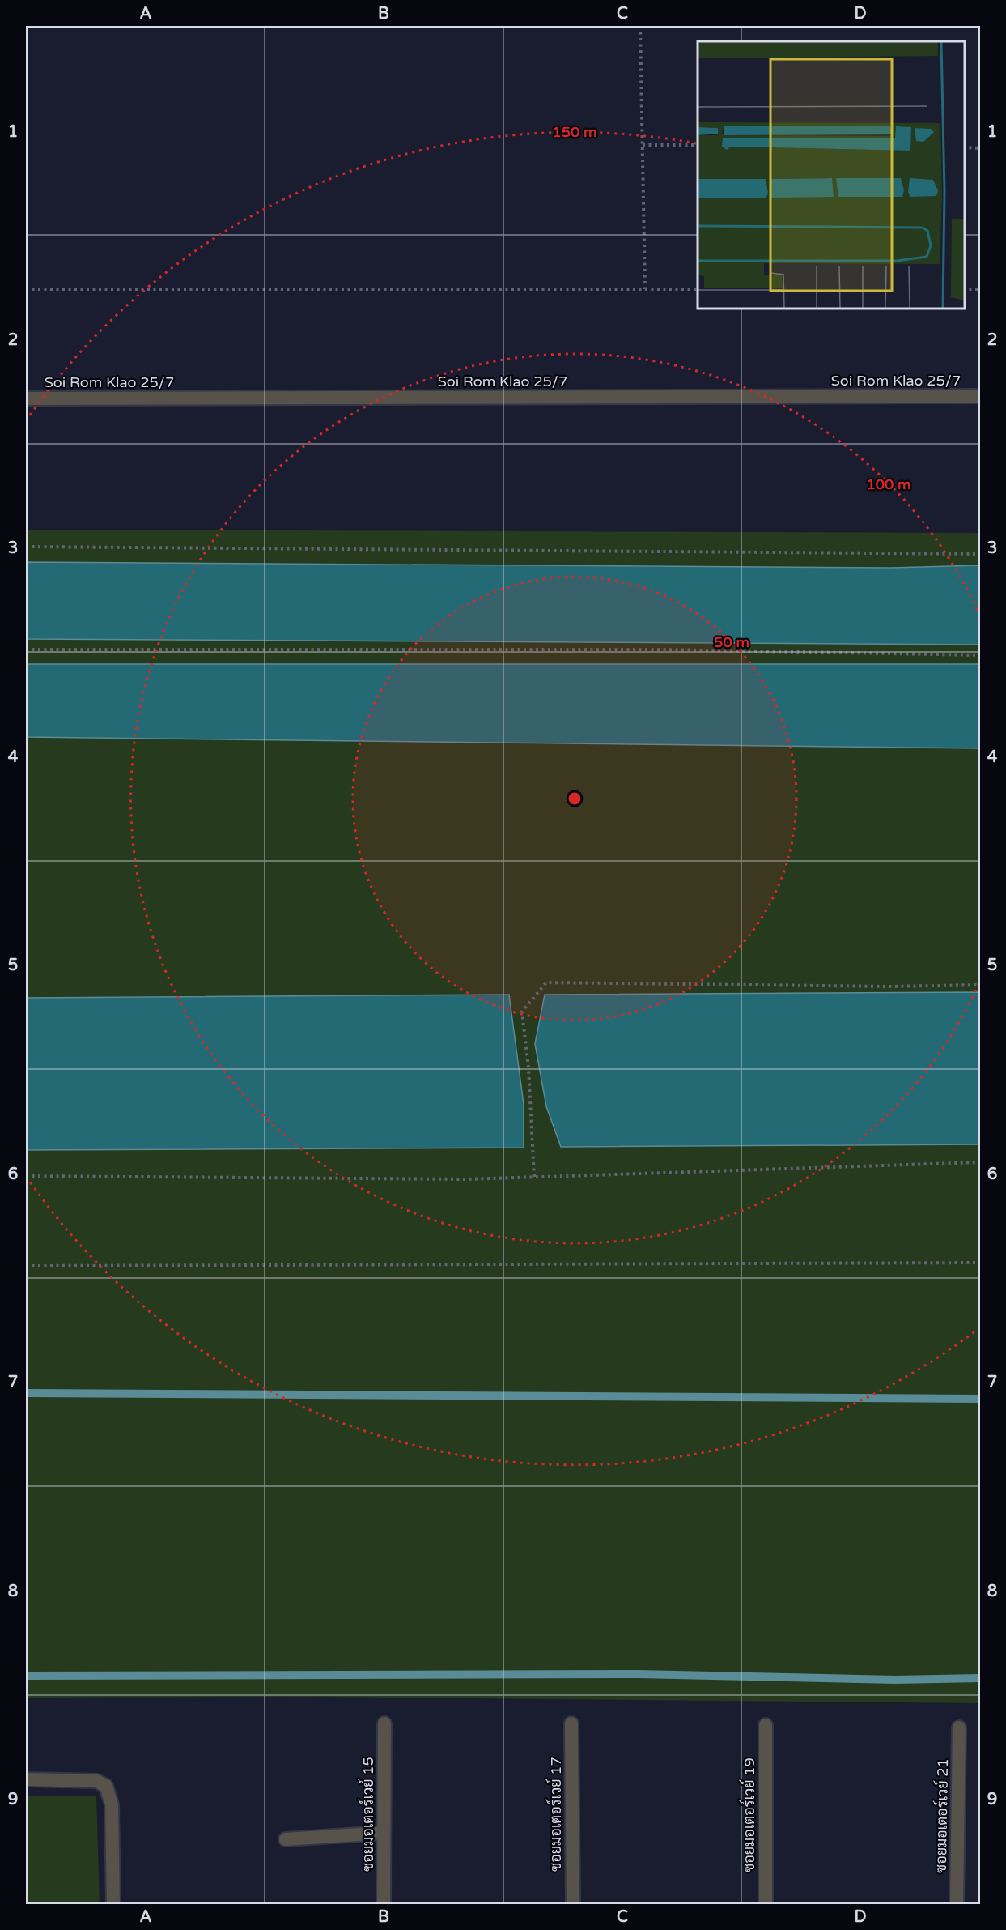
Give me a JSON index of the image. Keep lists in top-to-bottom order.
{
  "streets": {
    "street": [
      "Soi Rom Klao 25/7",
      "ซอยมอเตอร์เวย์ 15",
      "ซอยมอเตอร์เวย์ 17",
      "ซอยมอเตอร์เวย์ 19",
      "ซอยมอเตอร์เวย์ 21"
    ]
  },
  "grid": {
    "columns": [
      "A",
      "B",
      "C",
      "D"
    ],
    "rows": [
      "1",
      "2",
      "3",
      "4",
      "5",
      "6",
      "7",
      "8",
      "9"
    ]
  },
  "rings": ["150 m", "100 m", "50 m"]
}
